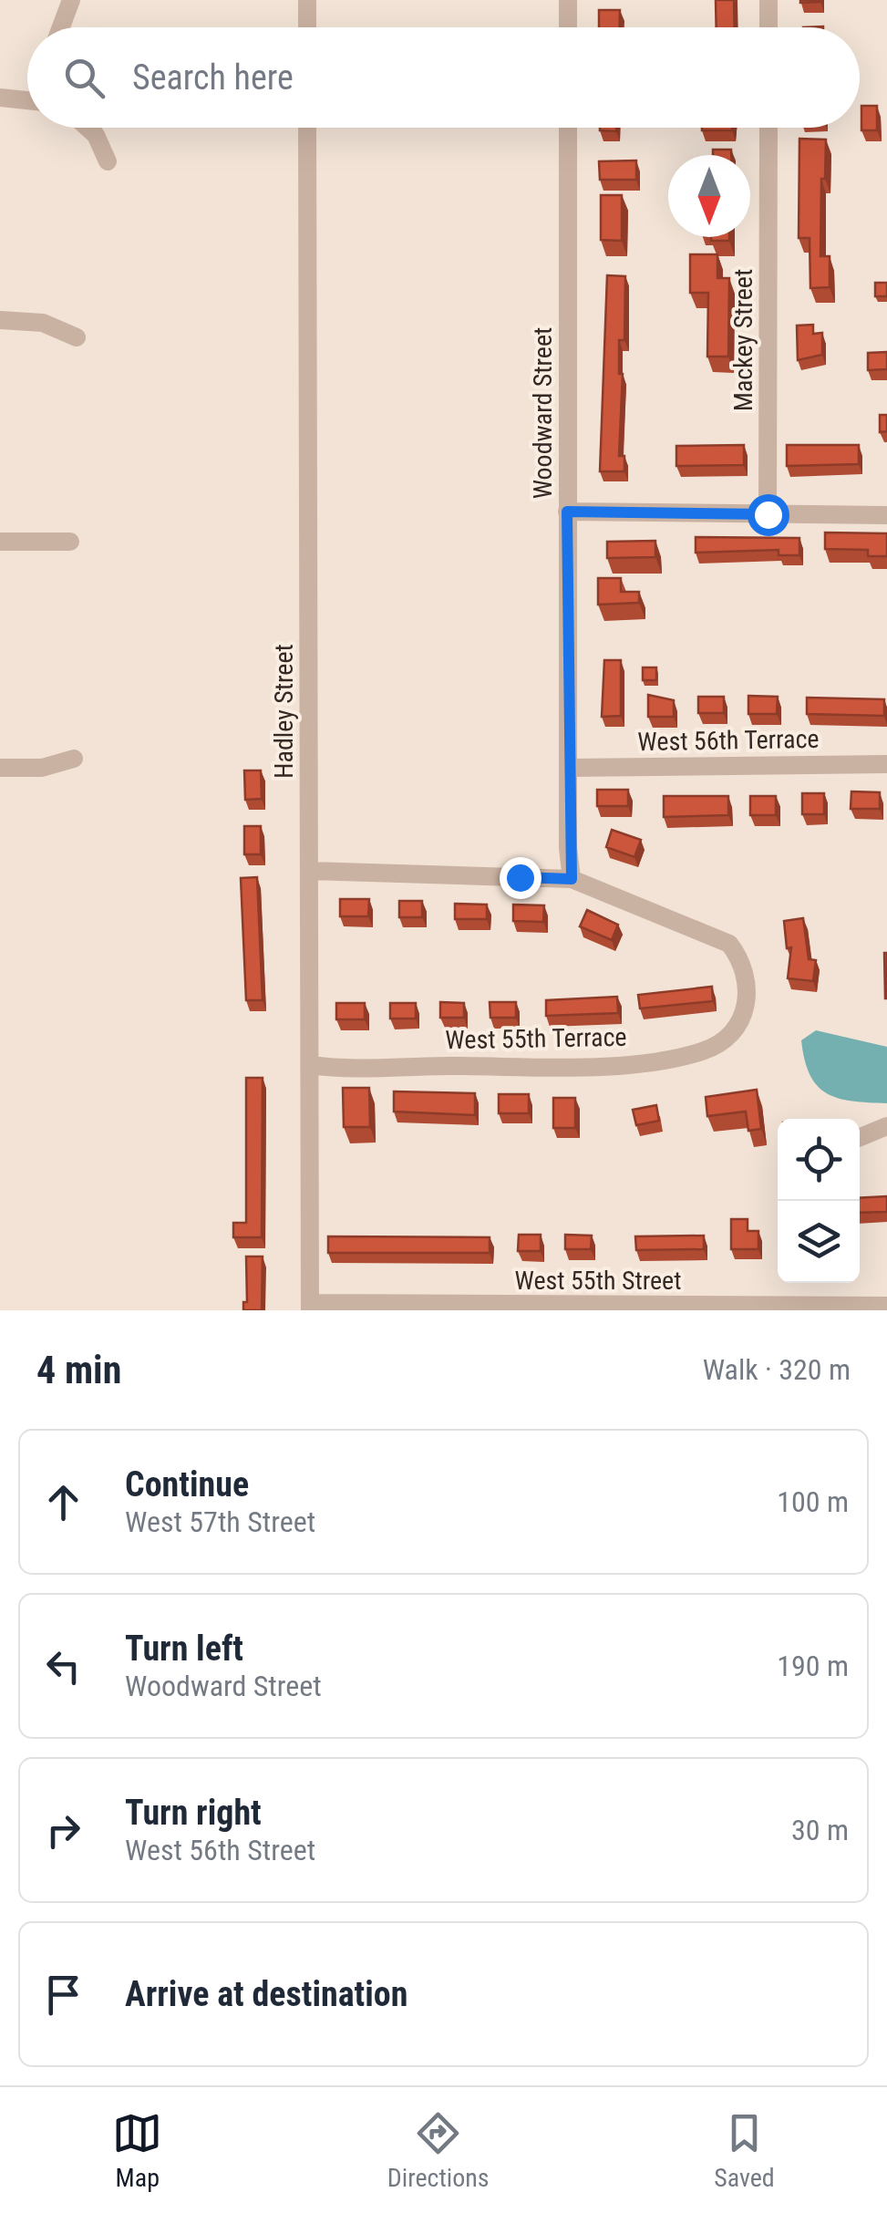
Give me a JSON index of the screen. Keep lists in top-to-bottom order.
{
  "streets": {
    "street": [
      "Mackey Street",
      "Woodward Street",
      "Hadley Street",
      "West 56th Terrace",
      "West 55th Terrace",
      "West 55th Street"
    ]
  },
  "crossings": [
    ["Woodward Street", "West 56th Terrace"],
    ["Woodward Street", "West 55th Terrace"],
    ["Hadley Street", "West 55th Terrace"],
    ["Hadley Street", "West 55th Street"]
  ],
  "north": "bottom",
  "page": {
    "search": "Search here",
    "heading": ["4 min", "Walk · 320 m"],
    "list": [
      ["Continue", "West 57th Street", "100 m"],
      ["Turn left", "Woodward Street", "190 m"],
      ["Turn right", "West 56th Street", "30 m"],
      "Arrive at destination"
    ],
    "nav": ["Map", "Directions", "Saved"]
  }
}
